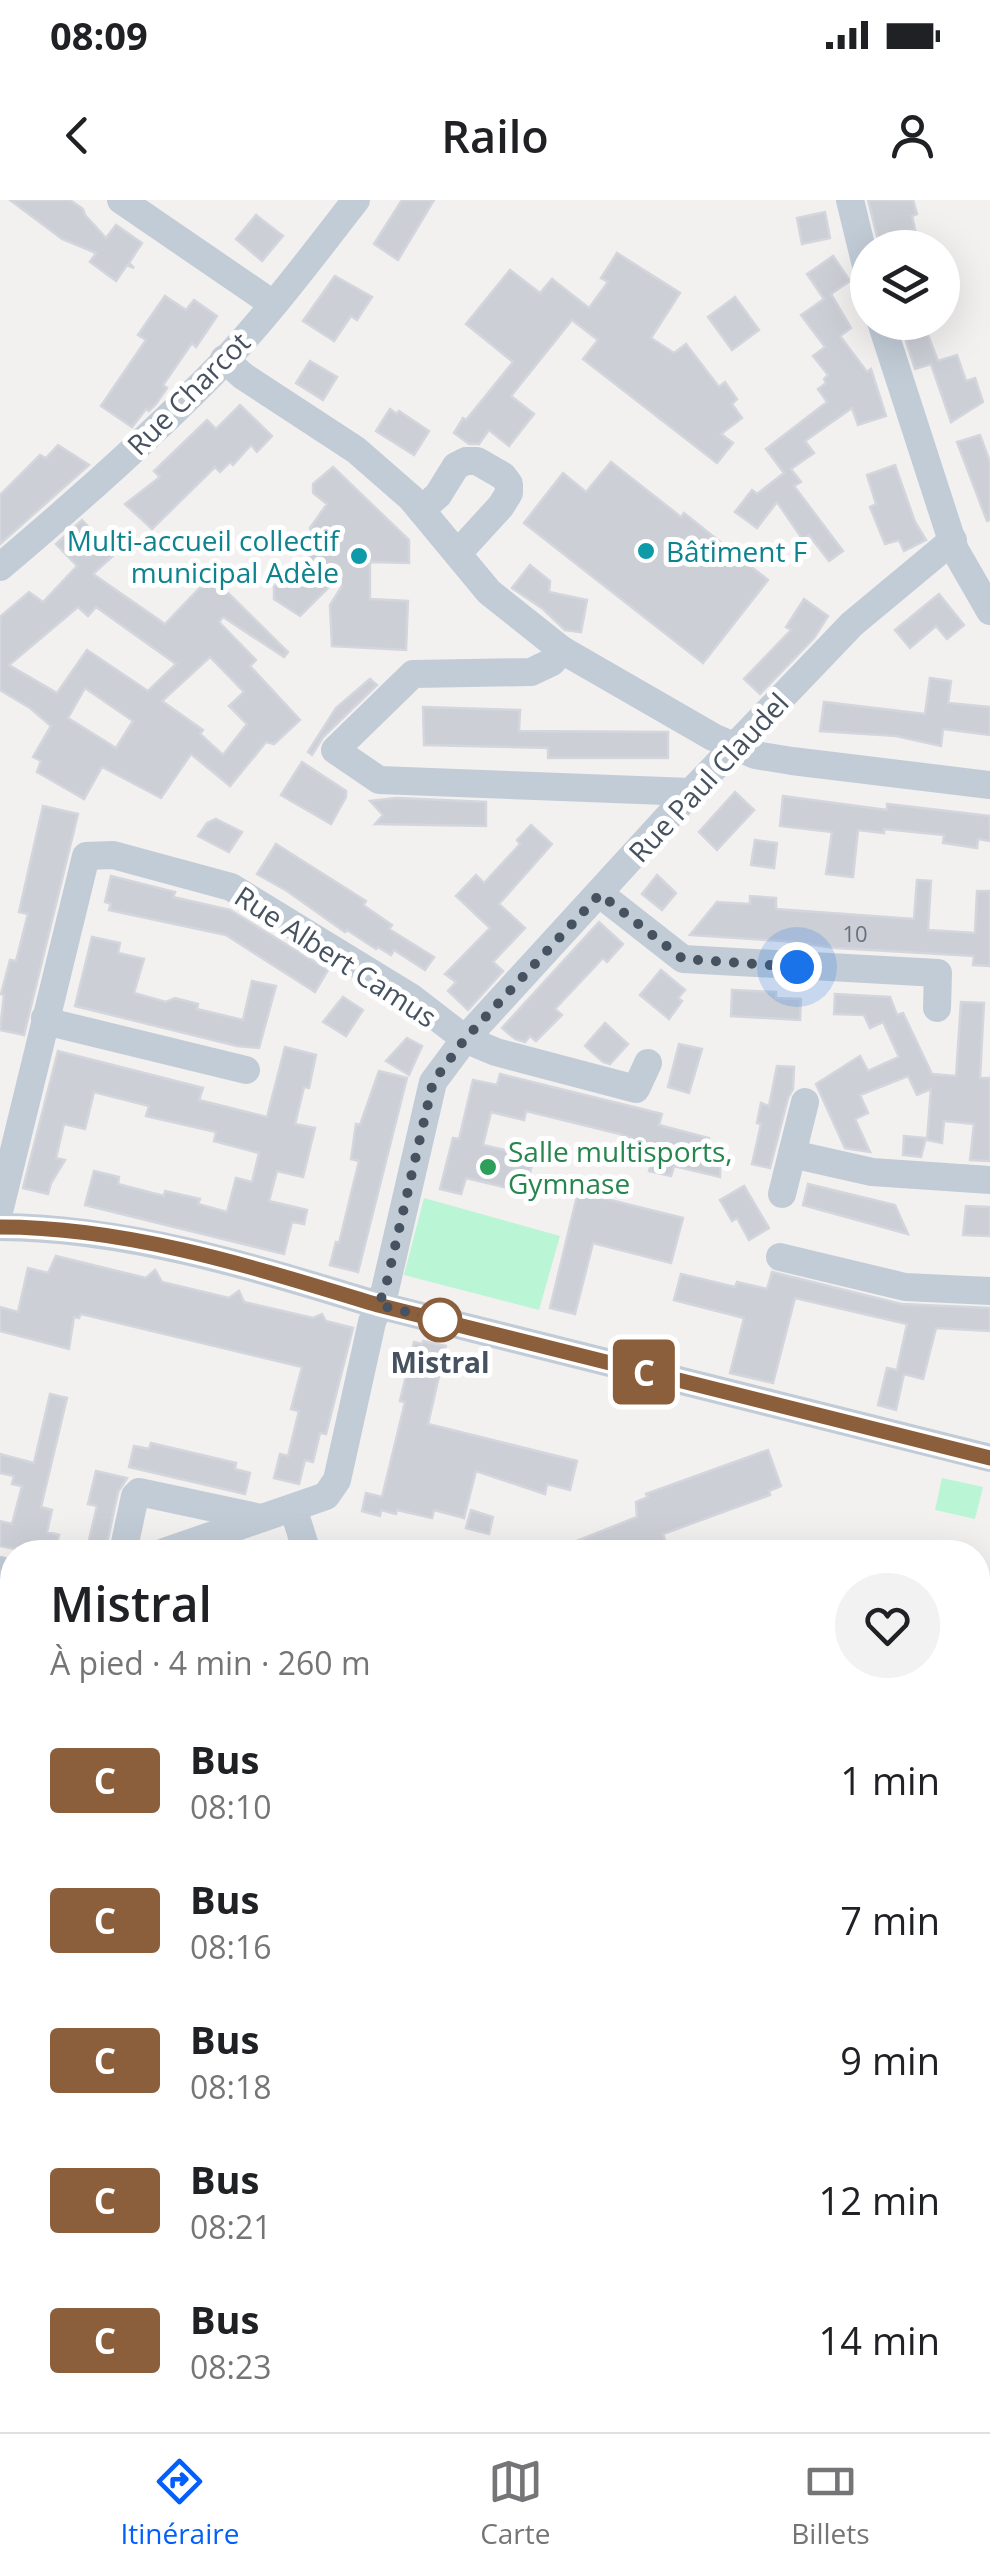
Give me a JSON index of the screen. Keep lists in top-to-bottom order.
{
  "streets": {
    "street": ["Rue Charcot", "Rue Paul Claudel", "Rue Albert Camus"]
  },
  "crossings": [
    ["Rue Paul Claudel", "Rue Albert Camus"]
  ],
  "places": [
    "Bâtiment F",
    "Multi-accueil collectif municipal Adèle",
    "Salle multisports, Gymnase",
    "Mistral"
  ],
  "lines": ["bus line C"],
  "house_numbers": ["10"],
  "page": {
    "status": "08:09",
    "header": "Railo",
    "on_map": "C",
    "heading": ["Mistral", "À pied · 4 min · 260 m"],
    "list": [
      {
        "mark": "C",
        "name": "Bus",
        "note": "08:10",
        "value": "1 min"
      },
      {
        "mark": "C",
        "name": "Bus",
        "note": "08:16",
        "value": "7 min"
      },
      {
        "mark": "C",
        "name": "Bus",
        "note": "08:18",
        "value": "9 min"
      },
      {
        "mark": "C",
        "name": "Bus",
        "note": "08:21",
        "value": "12 min"
      },
      {
        "mark": "C",
        "name": "Bus",
        "note": "08:23",
        "value": "14 min"
      }
    ],
    "tabs": ["Itinéraire", "Carte", "Billets"]
  }
}
